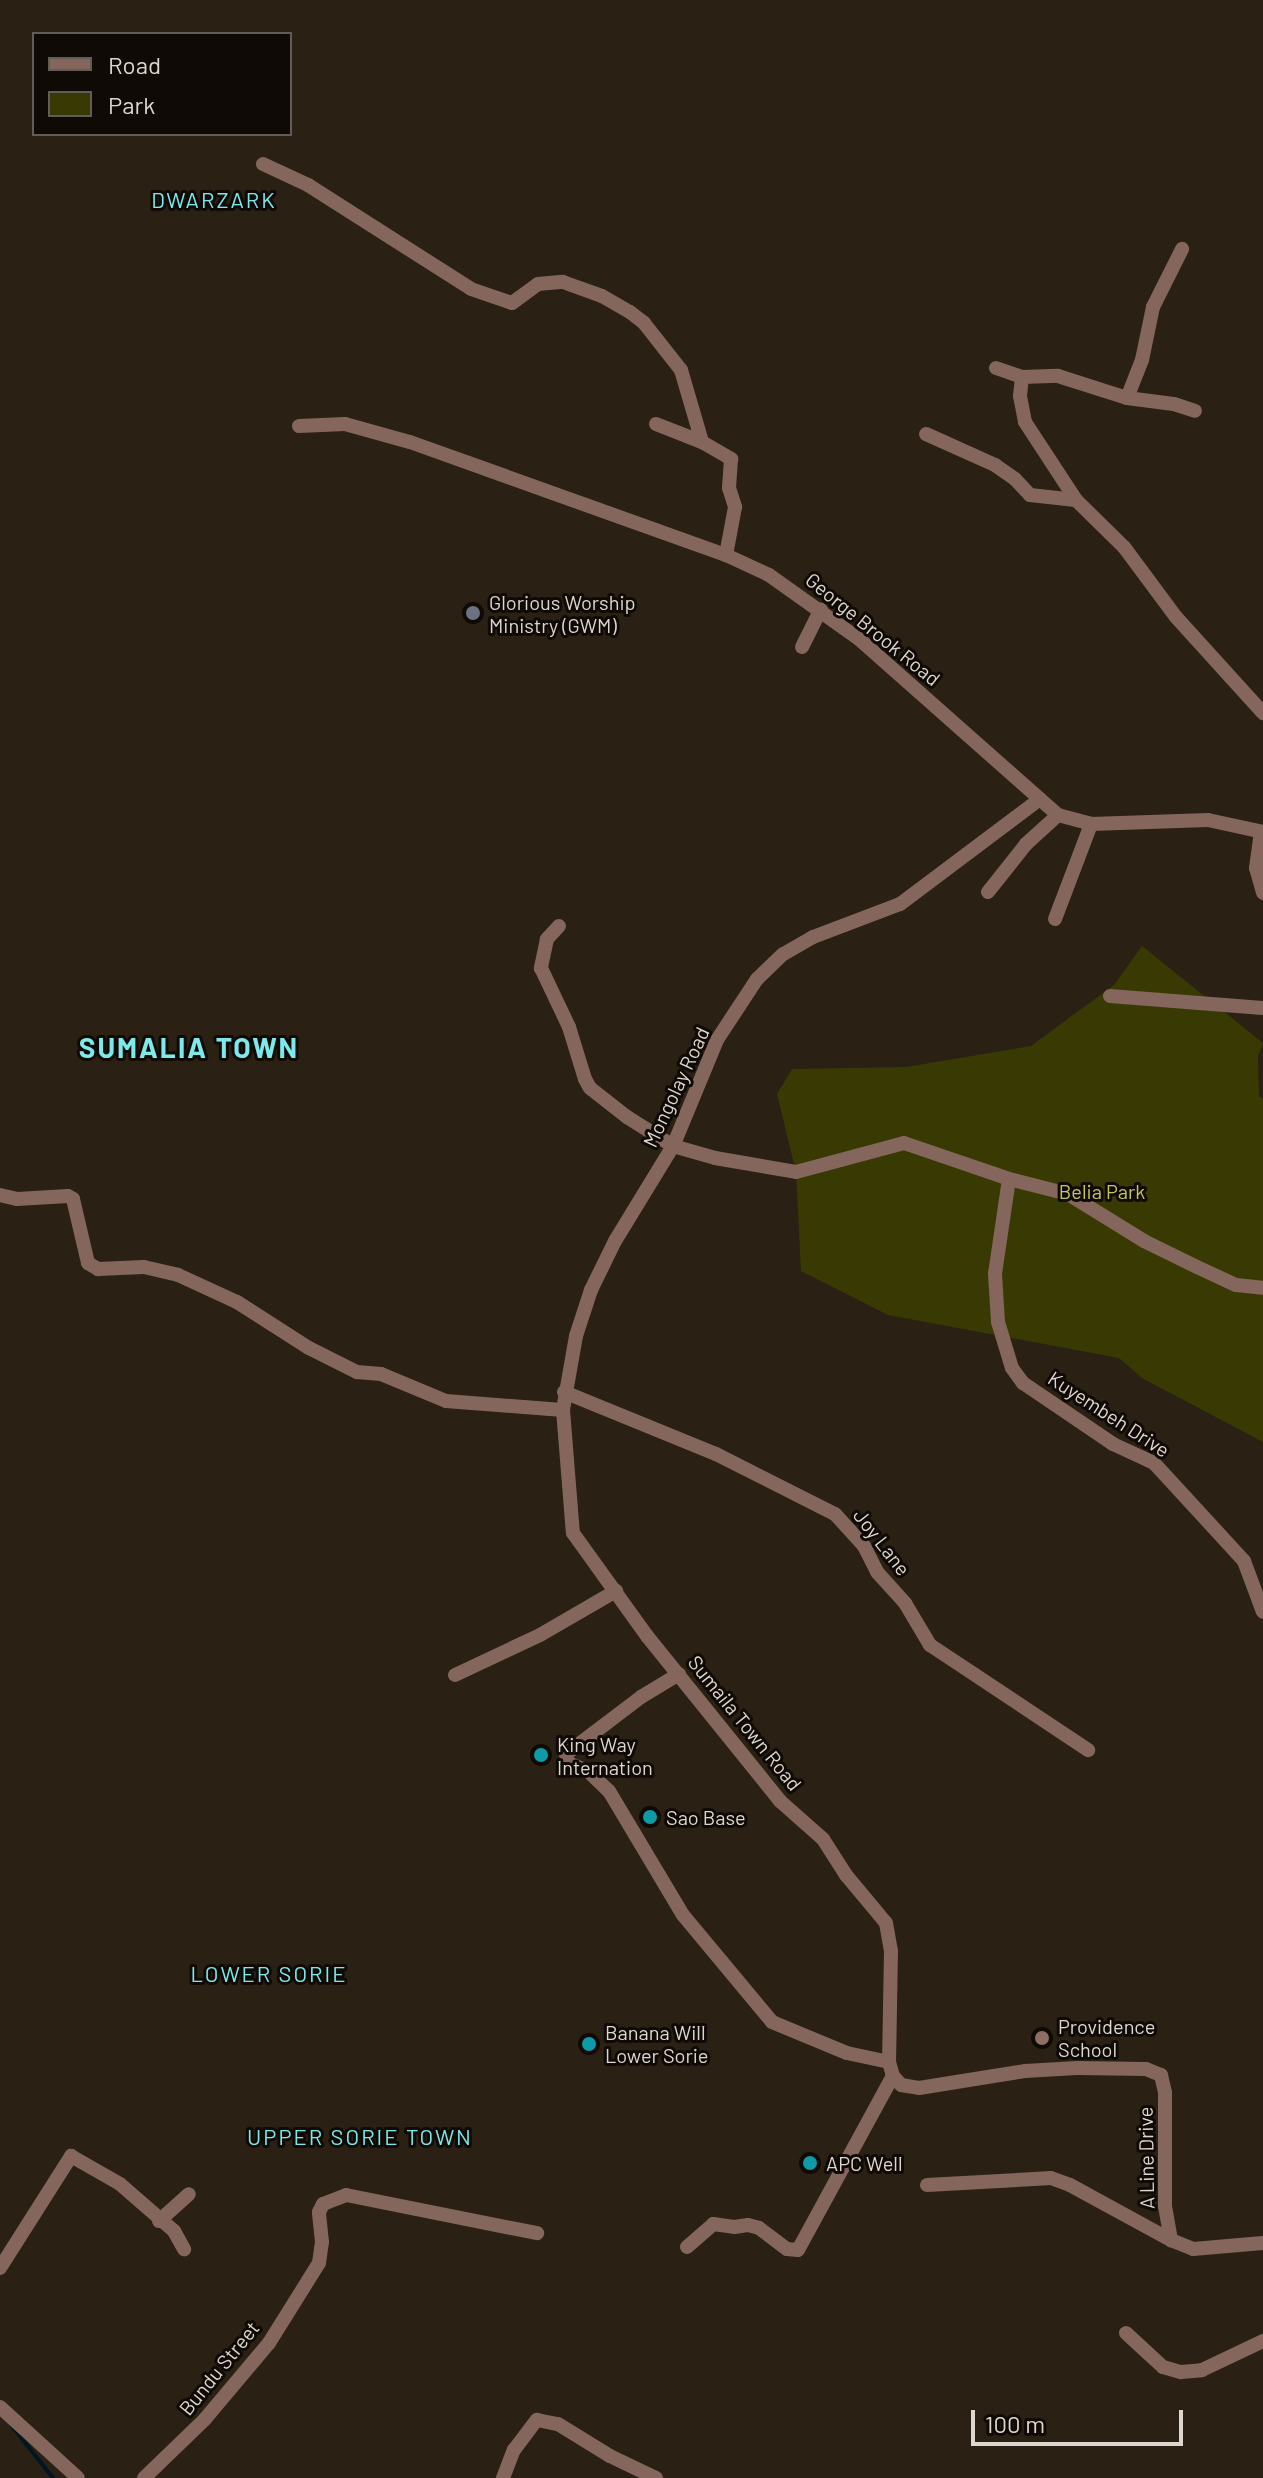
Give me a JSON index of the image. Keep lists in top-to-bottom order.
{
  "streets": {
    "street": [
      "George Brook Road",
      "Mongolay Road",
      "Kuyembeh Drive",
      "Joy Lane",
      "Sumaila Town Road",
      "A Line Drive",
      "Bundu Street"
    ]
  },
  "crossings": [
    ["George Brook Road", "Mongolay Road"],
    ["Mongolay Road", "Joy Lane"],
    ["Mongolay Road", "Sumaila Town Road"],
    ["Joy Lane", "Sumaila Town Road"],
    ["Sumaila Town Road", "A Line Drive"]
  ],
  "districts": [
    "DWARZARK",
    "SUMALIA TOWN",
    "LOWER SORIE",
    "UPPER SORIE TOWN"
  ],
  "parks": ["Belia Park"],
  "places": [
    "Glorious Worship Ministry (GWM)",
    "King Way Internation",
    "Sao Base",
    "Providence School",
    "Banana Will Lower Sorie",
    "APC Well"
  ],
  "legend": ["Road", "Park"],
  "scale_bar": "100 m"
}
